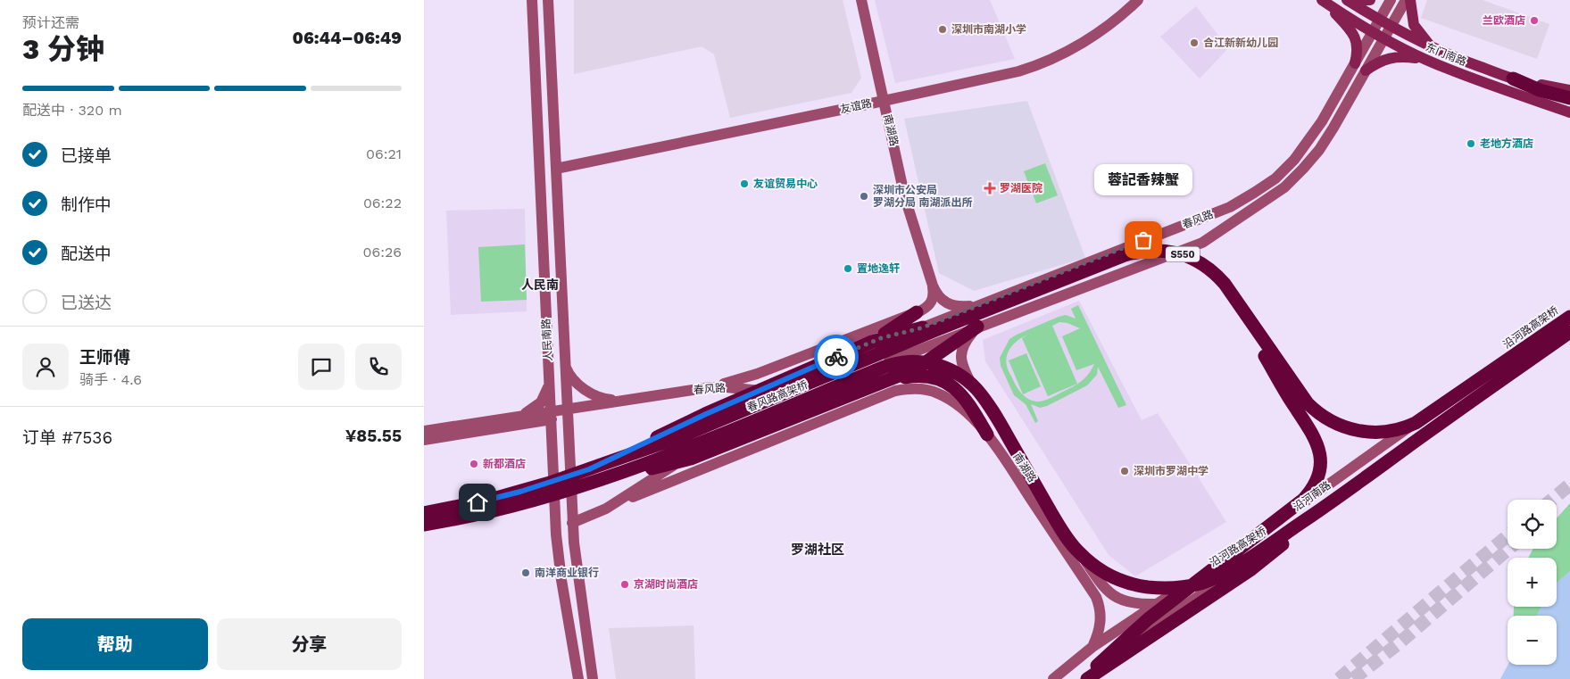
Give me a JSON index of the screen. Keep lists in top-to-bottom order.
{
  "streets": {
    "highway": ["S550", "沿河路高架桥", "春风路高架桥"],
    "main road": ["东门南路"],
    "street": [
      "友谊路",
      "南湖路",
      "春风路",
      "人民南路",
      "沿河南路"
    ]
  },
  "crossings": [
    ["东门南路", "春风路"],
    ["友谊路", "南湖路"],
    ["友谊路", "人民南路"],
    ["南湖路", "春风路"],
    ["南湖路", "沿河南路"],
    ["春风路", "人民南路"],
    ["沿河路高架桥", "春风路高架桥"]
  ],
  "districts": ["人民南", "罗湖社区"],
  "places": {
    "other": [
      "兰欧酒店",
      "深圳市南湖小学",
      "合江新新幼儿园",
      "老地方酒店",
      "友谊贸易中心",
      "深圳市公安局 罗湖分局 南湖派出所",
      "蓉記香辣蟹",
      "置地逸轩",
      "新都酒店",
      "深圳市罗湖中学",
      "南洋商业银行",
      "京湖时尚酒店"
    ],
    "health": ["罗湖医院"]
  },
  "page": {
    "heading": ["3 分钟", "预计还需", "06:44–06:49"],
    "panel": [
      "王师傅",
      "骑手 · 4.6",
      "订单 #7536",
      "¥85.55"
    ],
    "bar": "配送中 · 320 m",
    "list": [
      ["已接单", "06:21"],
      ["制作中", "06:22"],
      ["配送中", "06:26"],
      "已送达"
    ],
    "bubble": "蓉記香辣蟹",
    "map_buttons": ["+", "−"],
    "buttons": ["帮助", "分享"]
  }
}
